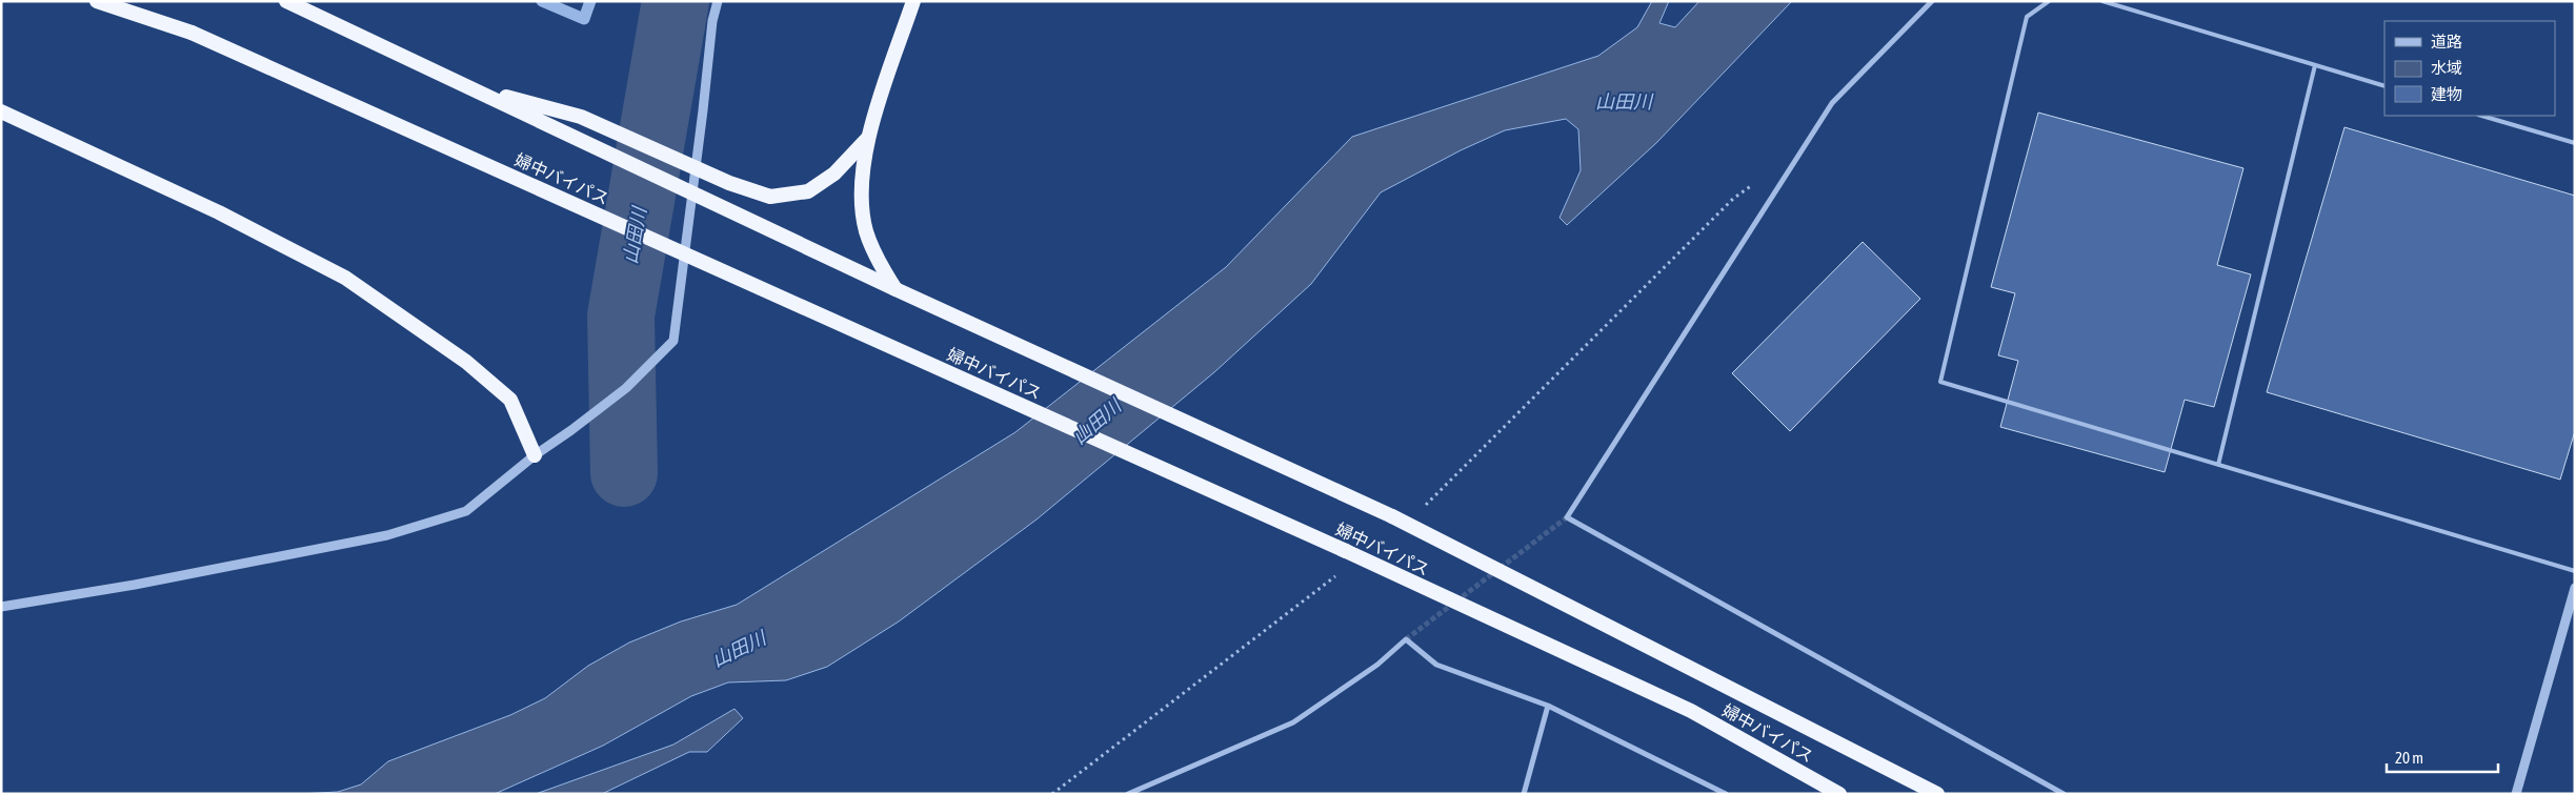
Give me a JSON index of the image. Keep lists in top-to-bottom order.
{
  "streets": {
    "highway": ["婦中バイパス"]
  },
  "water": ["山田川"],
  "legend": ["道路", "水域", "建物"],
  "scale_bar": "20 m"
}
